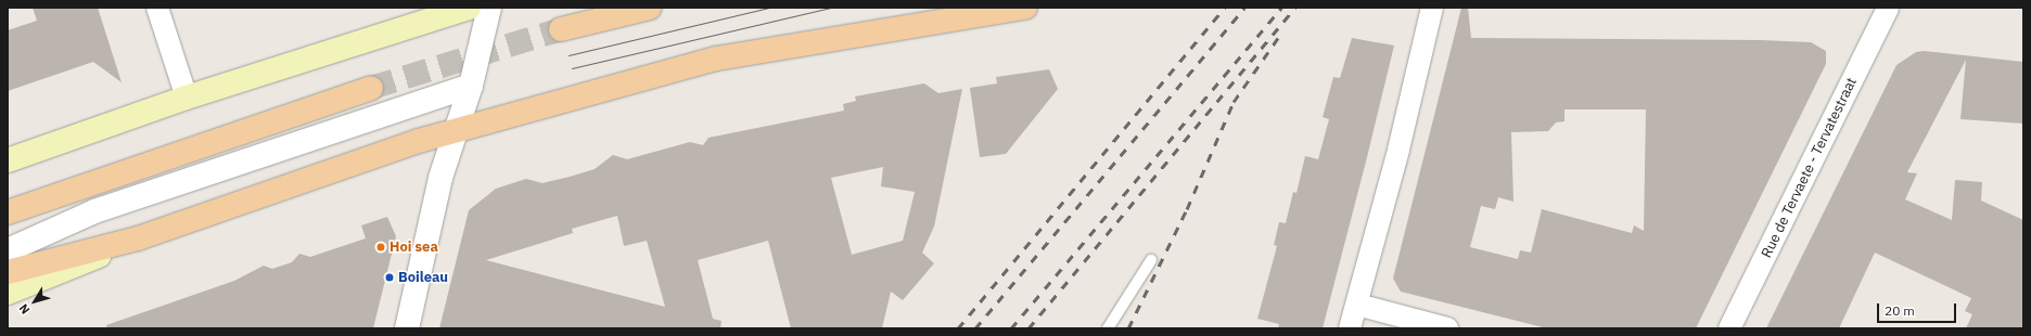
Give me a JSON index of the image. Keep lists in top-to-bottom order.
{
  "streets": {
    "street": ["Rue de Tervaete - Tervatestraat"]
  },
  "places": ["Hoi sea", "Boileau"],
  "scale_bar": "20 m",
  "north": "bottom left"
}
